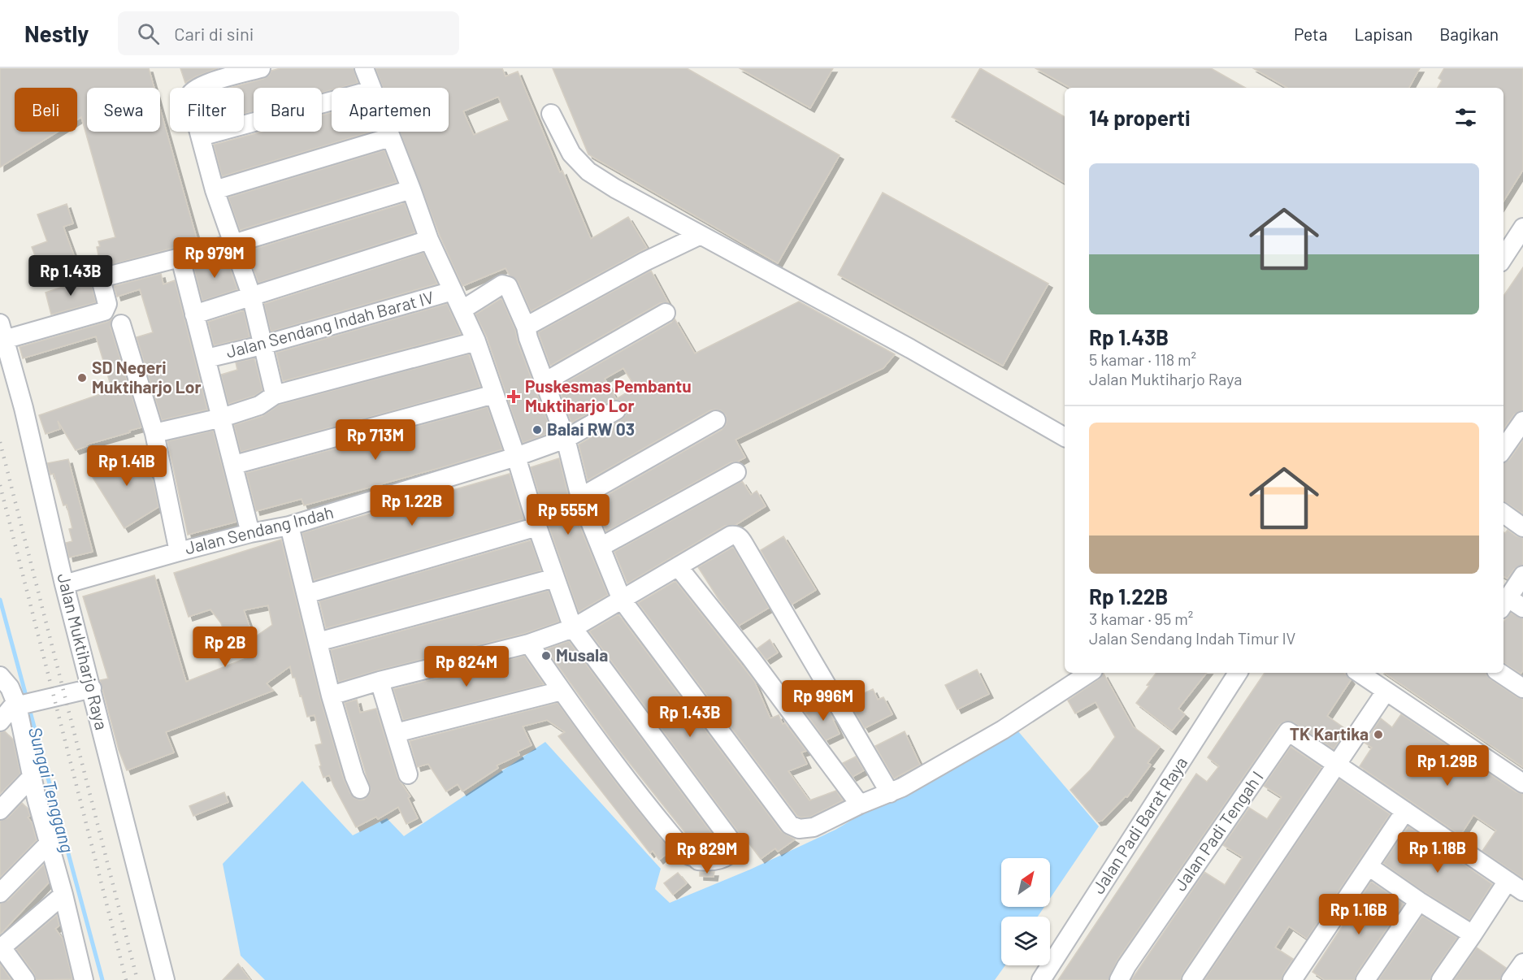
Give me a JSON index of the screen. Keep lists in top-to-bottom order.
{
  "streets": {
    "street": [
      "Jalan Sendang Indah Barat IV",
      "Jalan Sendang Indah",
      "Jalan Muktiharjo Raya",
      "Jalan Padi Barat Raya",
      "Jalan Padi Tengah I"
    ]
  },
  "crossings": [
    ["Jalan Sendang Indah", "Jalan Muktiharjo Raya"]
  ],
  "water": ["Sungai Tenggang"],
  "places": {
    "other": [
      "SD Negeri Muktiharjo Lor",
      "Balai RW 03",
      "Musala",
      "TK Kartika"
    ],
    "health": ["Puskesmas Pembantu Muktiharjo Lor"]
  },
  "north": "top right",
  "page": {
    "header": "Nestly",
    "search": "Cari di sini",
    "nav": ["Peta", "Lapisan", "Bagikan"],
    "chip": [
      "Beli",
      "Sewa",
      "Filter",
      "Baru",
      "Apartemen"
    ],
    "heading": "14 properti",
    "list": [
      {
        "name": "Rp 1.43B",
        "note": "5 kamar · 118 m² · Jalan Muktiharjo Raya"
      },
      {
        "name": "Rp 1.22B",
        "note": "3 kamar · 95 m² · Jalan Sendang Indah Timur IV"
      }
    ],
    "price": [
      "Rp 979M",
      "Rp 1.43B",
      "Rp 713M",
      "Rp 1.41B",
      "Rp 1.22B",
      "Rp 555M",
      "Rp 2B",
      "Rp 824M",
      "Rp 996M",
      "Rp 1.43B",
      "Rp 1.29B",
      "Rp 1.18B",
      "Rp 829M",
      "Rp 1.16B"
    ]
  }
}
